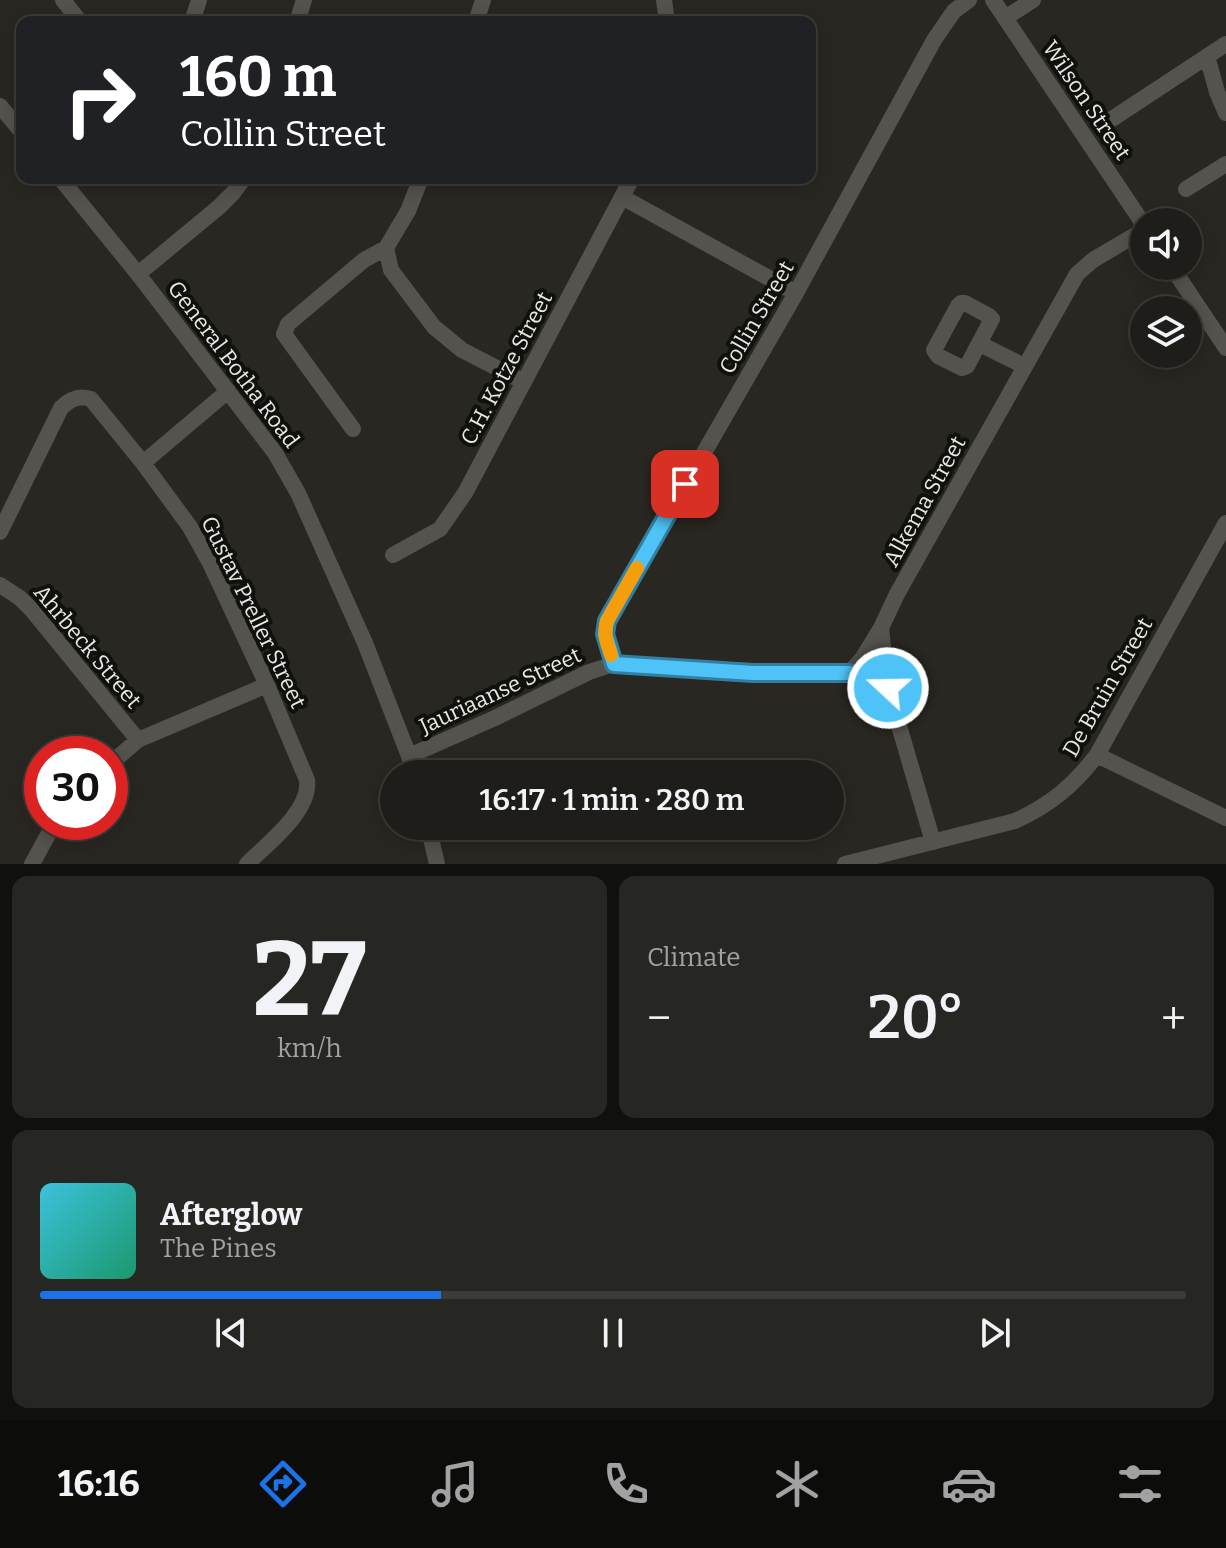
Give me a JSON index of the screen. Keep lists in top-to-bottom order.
{
  "streets": {
    "street": [
      "Wilson Street",
      "Collin Street",
      "General Botha Road",
      "C.H. Kotze Street",
      "Alkema Street",
      "Gustav Preller Street",
      "Ahrbeck Street",
      "De Bruin Street",
      "Jauriaanse Street"
    ]
  },
  "crossings": [
    ["Collin Street", "Jauriaanse Street"],
    ["General Botha Road", "Jauriaanse Street"]
  ],
  "page": {
    "turn": ["160 m", "Collin Street"],
    "limit": "30",
    "trip": "16:17 · 1 min · 280 m",
    "tile": [
      ["27", "km/h"],
      "Climate"
    ],
    "heat": ["−", "20°", "+"],
    "song": ["Afterglow", "The Pines"],
    "tabs": "16:16"
  }
}
